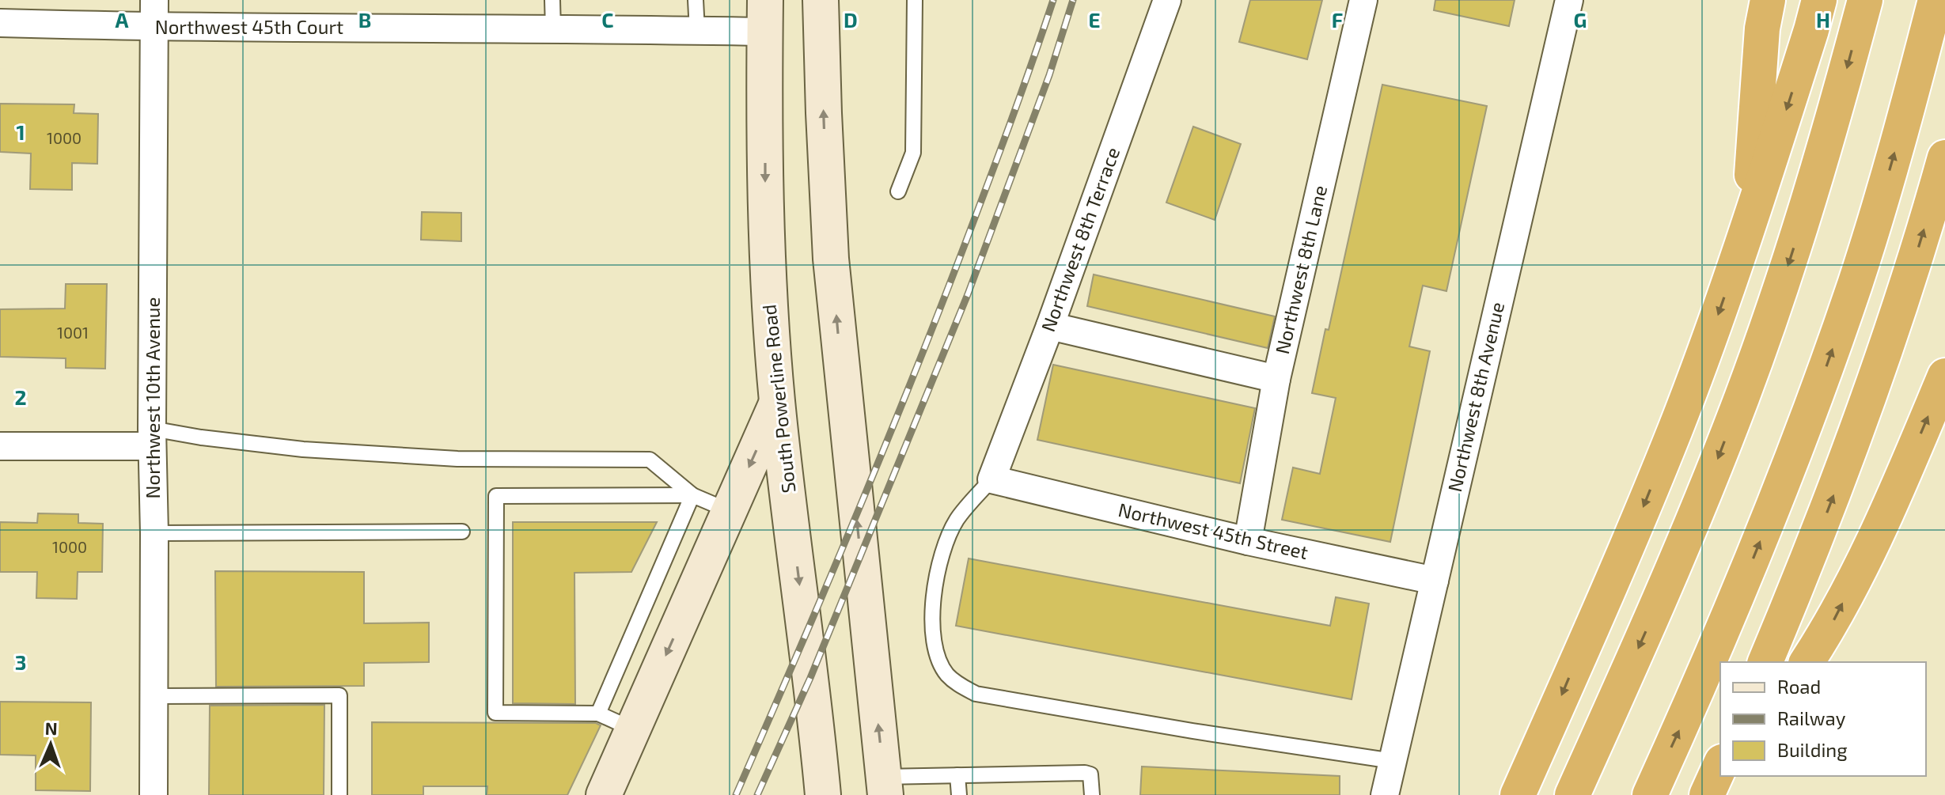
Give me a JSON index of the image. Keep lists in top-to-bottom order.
{
  "streets": {
    "main road": ["South Powerline Road"],
    "street": [
      "Northwest 45th Court",
      "Northwest 8th Terrace",
      "Northwest 8th Lane",
      "Northwest 8th Avenue",
      "Northwest 10th Avenue",
      "Northwest 45th Street"
    ]
  },
  "crossings": [
    ["Northwest 45th Court", "Northwest 10th Avenue"],
    ["Northwest 45th Court", "South Powerline Road"],
    ["Northwest 8th Terrace", "Northwest 45th Street"],
    ["Northwest 8th Lane", "Northwest 45th Street"],
    ["Northwest 8th Avenue", "Northwest 45th Street"]
  ],
  "house_numbers": ["1000", "1001", "1000"],
  "legend": ["Road", "Railway", "Building"],
  "north": "top",
  "grid": {
    "columns": [
      "A",
      "B",
      "C",
      "D",
      "E",
      "F",
      "G",
      "H"
    ],
    "rows": ["1", "2", "3"]
  }
}
